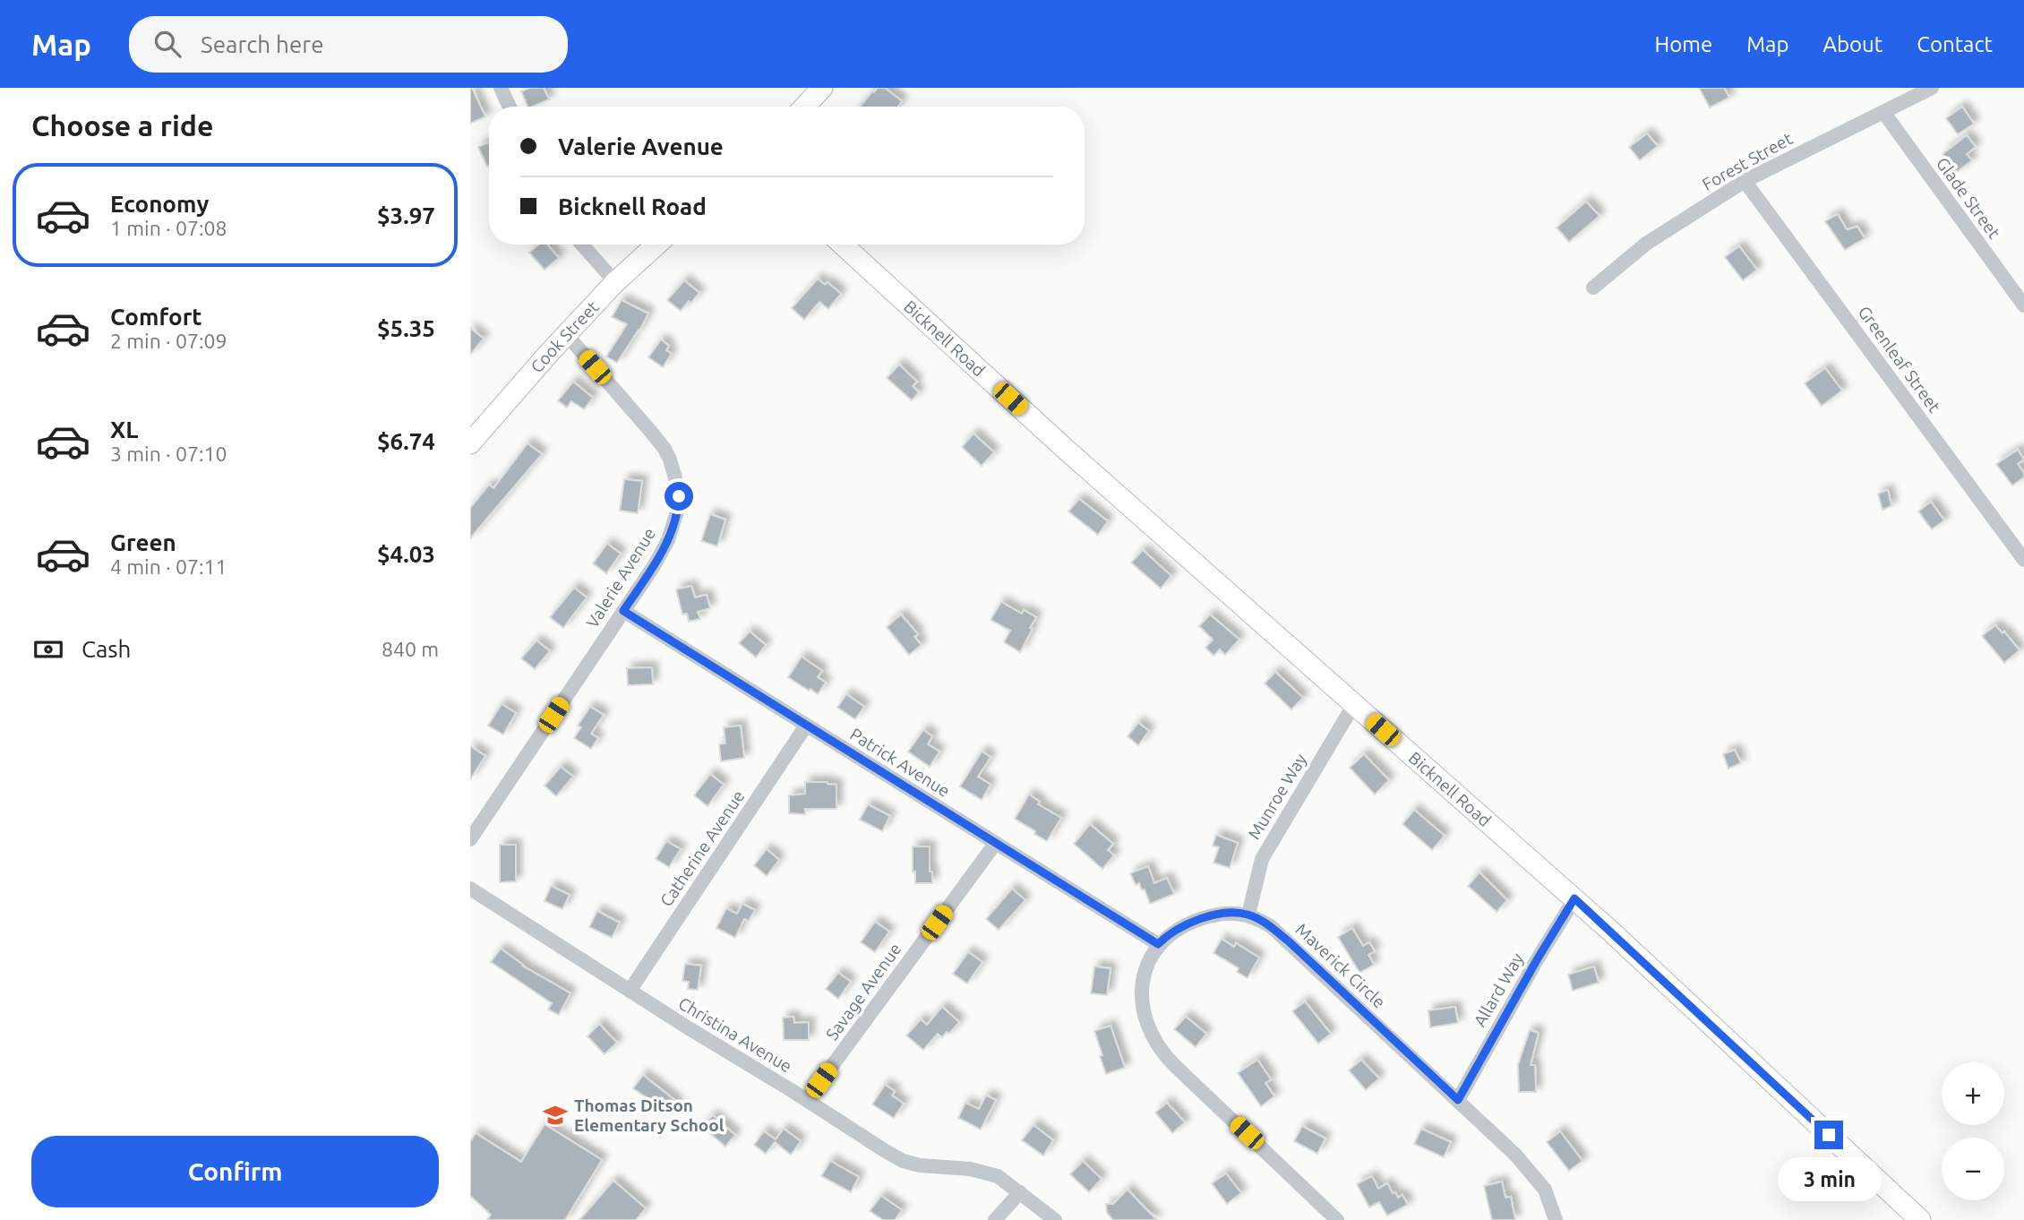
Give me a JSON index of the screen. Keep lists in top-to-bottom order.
{
  "streets": {
    "street": [
      "Forest Street",
      "Glade Street",
      "Cook Street",
      "Bicknell Road",
      "Greenleaf Street",
      "Valerie Avenue",
      "Patrick Avenue",
      "Munroe Way",
      "Catherine Avenue",
      "Maverick Circle",
      "Allard Way",
      "Savage Avenue",
      "Christina Avenue"
    ]
  },
  "crossings": [
    ["Forest Street", "Glade Street"],
    ["Forest Street", "Greenleaf Street"],
    ["Cook Street", "Valerie Avenue"],
    ["Bicknell Road", "Munroe Way"],
    ["Bicknell Road", "Allard Way"],
    ["Valerie Avenue", "Patrick Avenue"],
    ["Patrick Avenue", "Catherine Avenue"],
    ["Patrick Avenue", "Savage Avenue"],
    ["Munroe Way", "Maverick Circle"],
    ["Catherine Avenue", "Christina Avenue"],
    ["Maverick Circle", "Allard Way"],
    ["Savage Avenue", "Christina Avenue"]
  ],
  "places": {
    "school or university": ["Thomas Ditson Elementary School"]
  },
  "page": {
    "header": "Map",
    "search": "Search here",
    "nav": [
      "Home",
      "Map",
      "About",
      "Contact"
    ],
    "heading": "Choose a ride",
    "banner": ["Valerie Avenue", "Bicknell Road"],
    "list": [
      {
        "name": "Economy",
        "note": "1 min · 07:08",
        "value": "$3.97"
      },
      {
        "name": "Comfort",
        "note": "2 min · 07:09",
        "value": "$5.35"
      },
      {
        "name": "XL",
        "note": "3 min · 07:10",
        "value": "$6.74"
      },
      {
        "name": "Green",
        "note": "4 min · 07:11",
        "value": "$4.03"
      }
    ],
    "pay": ["Cash", "840 m"],
    "map_buttons": ["+", "−"],
    "buttons": "Confirm",
    "bubble": "3 min"
  }
}
